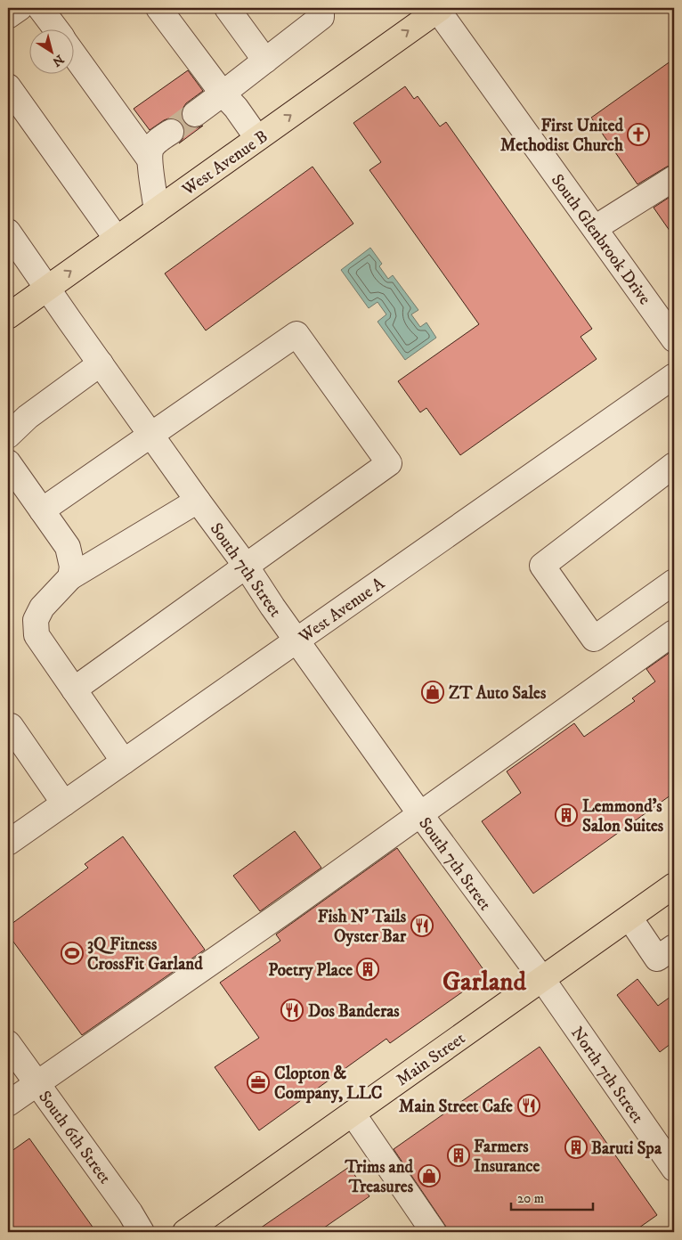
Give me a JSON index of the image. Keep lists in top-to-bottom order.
{
  "streets": {
    "main road": ["West Avenue B", "Main Street"],
    "street": [
      "South Glenbrook Drive",
      "South 7th Street",
      "West Avenue A",
      "North 7th Street",
      "South 6th Street"
    ]
  },
  "crossings": [
    ["West Avenue B", "South Glenbrook Drive"],
    ["West Avenue B", "South 7th Street"],
    ["South 7th Street", "West Avenue A"],
    ["South 7th Street", "Main Street"],
    ["South 7th Street", "North 7th Street"],
    ["Main Street", "North 7th Street"]
  ],
  "one_way": ["West Avenue B"],
  "districts": ["Garland"],
  "places": {
    "church": ["First United Methodist Church"],
    "shop": ["ZT Auto Sales", "Trims and Treasures"],
    "building": [
      "Lemmond's Salon Suites",
      "Poetry Place",
      "Baruti Spa",
      "Farmers Insurance"
    ],
    "restaurant": ["Fish N' Tails Oyster Bar", "Dos Banderas", "Main Street Cafe"],
    "sports": ["3Q Fitness CrossFit Garland"],
    "office": ["Clopton & Company, LLC"]
  },
  "scale_bar": "20 m",
  "north": "bottom right"
}
